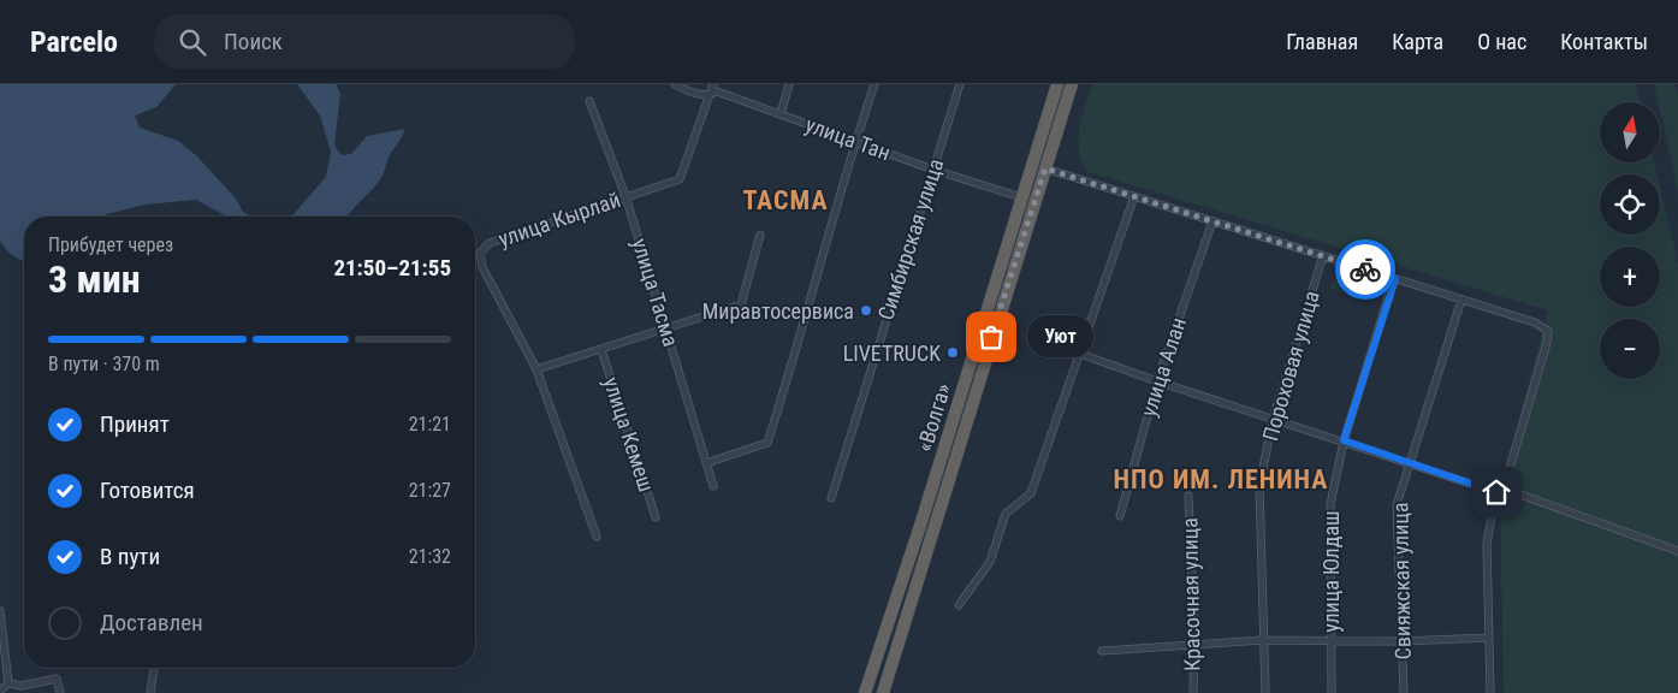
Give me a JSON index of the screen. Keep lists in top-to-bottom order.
{
  "streets": {
    "highway": ["«Волга»"],
    "street": [
      "улица Тан",
      "улица Кырлай",
      "Симбирская улица",
      "улица Тасма",
      "Пороховая улица",
      "улица Алан",
      "улица Кемеш",
      "улица Юлдаш",
      "Свияжская улица",
      "Красочная улица"
    ]
  },
  "crossings": [
    ["улица Тан", "улица Кырлай"],
    ["улица Тан", "Симбирская улица"],
    ["улица Тан", "«Волга»"],
    ["улица Кырлай", "улица Тасма"]
  ],
  "districts": ["ТАСМА", "НПО ИМ. ЛЕНИНА"],
  "places": ["Миравтосервиса", "Уют", "LIVETRUCK"],
  "north": "top",
  "page": {
    "header": "Parcelo",
    "search": "Поиск",
    "nav": [
      "Главная",
      "Карта",
      "О нас",
      "Контакты"
    ],
    "map_buttons": ["+", "−"],
    "heading": ["3 мин", "Прибудет через", "21:50–21:55"],
    "bubble": "Уют",
    "bar": "В пути · 370 m",
    "list": [
      ["Принят", "21:21"],
      ["Готовится", "21:27"],
      ["В пути", "21:32"],
      "Доставлен"
    ]
  }
}
